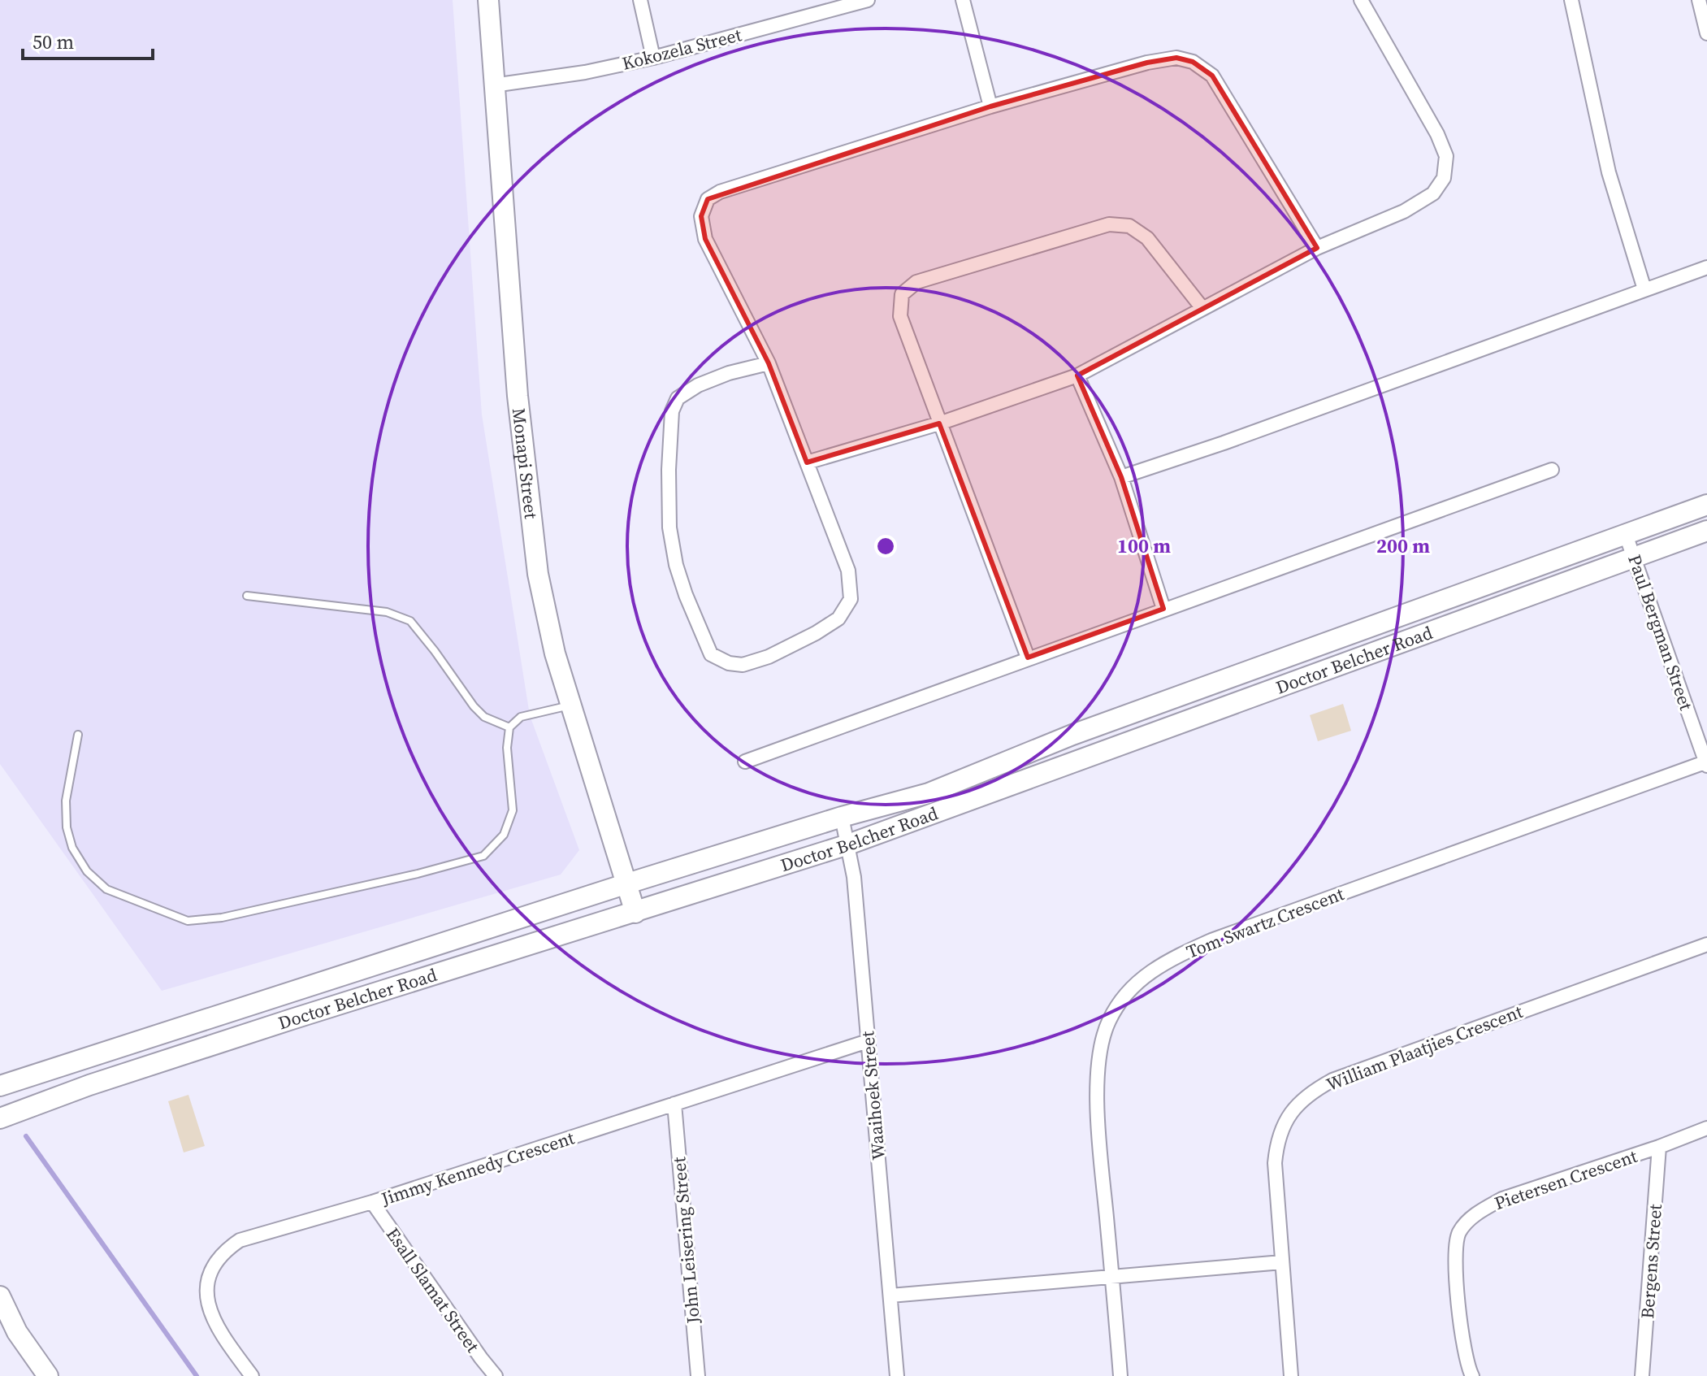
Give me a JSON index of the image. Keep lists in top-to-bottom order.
{
  "streets": {
    "main road": ["Monapi Street", "Doctor Belcher Road"],
    "street": [
      "Kokozela Street",
      "Paul Bergman Street",
      "Tom Swartz Crescent",
      "William Plaatjies Crescent",
      "Waaihoek Street",
      "Jimmy Kennedy Crescent",
      "Pietersen Crescent",
      "John Leisering Street",
      "Bergens Street",
      "Esall Slamat Street"
    ]
  },
  "crossings": [
    ["Kokozela Street", "Monapi Street"],
    ["Monapi Street", "Doctor Belcher Road"],
    ["Paul Bergman Street", "Doctor Belcher Road"],
    ["Paul Bergman Street", "Tom Swartz Crescent"],
    ["Doctor Belcher Road", "Waaihoek Street"],
    ["Waaihoek Street", "Jimmy Kennedy Crescent"],
    ["Jimmy Kennedy Crescent", "John Leisering Street"],
    ["Jimmy Kennedy Crescent", "Esall Slamat Street"],
    ["Pietersen Crescent", "Bergens Street"]
  ],
  "scale_bar": "50 m",
  "rings": ["100 m", "200 m"]
}
